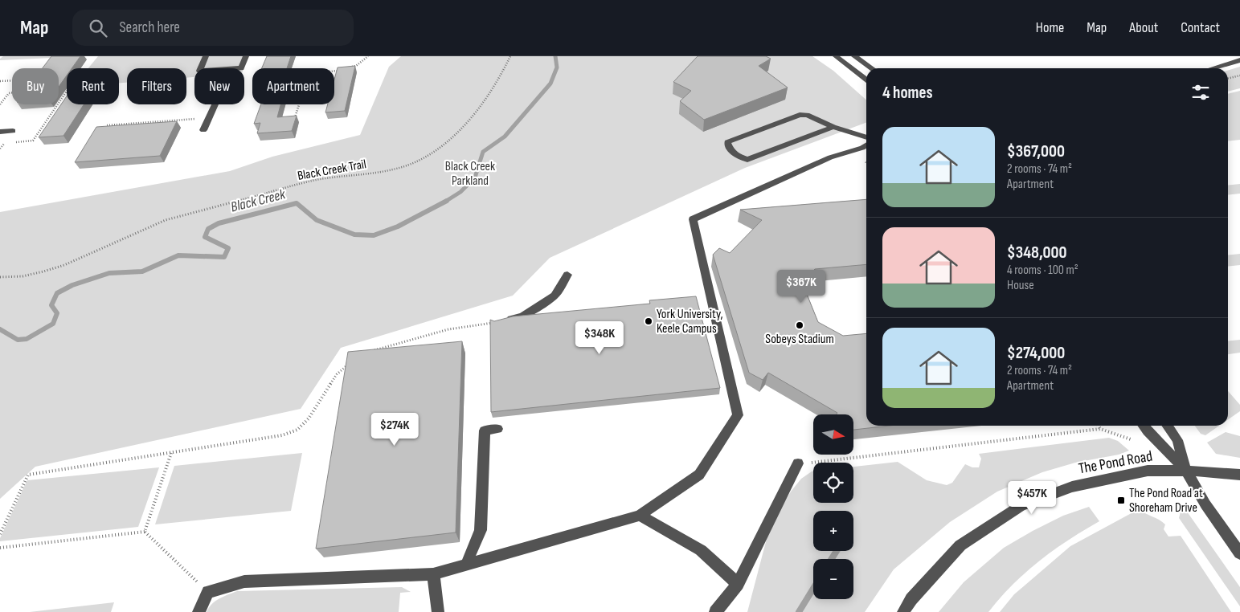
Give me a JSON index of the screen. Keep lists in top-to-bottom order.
{
  "streets": {
    "street": ["The Pond Road"],
    "path": ["Black Creek Trail"]
  },
  "water": ["Black Creek"],
  "parks": ["Black Creek Parkland"],
  "places": {
    "other": ["York University, Keele Campus", "Sobeys Stadium"],
    "transit": ["The Pond Road at Shoreham Drive"]
  },
  "north": "right",
  "page": {
    "header": "Map",
    "search": "Search here",
    "nav": [
      "Home",
      "Map",
      "About",
      "Contact"
    ],
    "chip": [
      "Buy",
      "Rent",
      "Filters",
      "New",
      "Apartment"
    ],
    "heading": "4 homes",
    "list": [
      {
        "name": "$367,000",
        "note": "2 rooms · 74 m² · Apartment"
      },
      {
        "name": "$348,000",
        "note": "4 rooms · 100 m² · House"
      },
      {
        "name": "$274,000",
        "note": "2 rooms · 74 m² · Apartment"
      }
    ],
    "price": [
      "$367K",
      "$348K",
      "$274K",
      "$457K"
    ],
    "map_buttons": ["+", "−"]
  }
}
